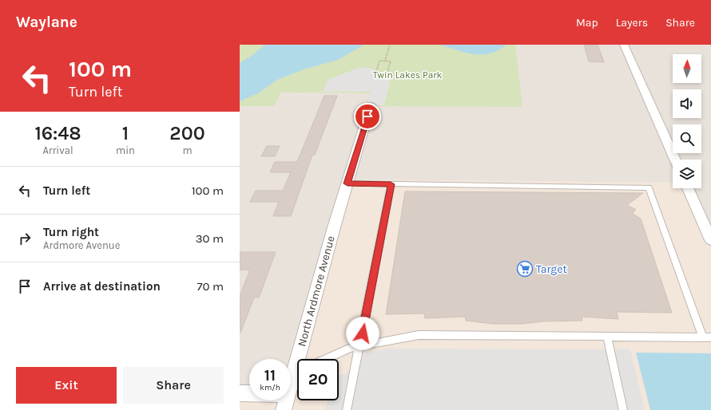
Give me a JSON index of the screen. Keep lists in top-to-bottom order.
{
  "streets": {
    "street": ["North Ardmore Avenue"]
  },
  "parks": ["Twin Lakes Park"],
  "places": {
    "supermarket": ["Target"]
  },
  "north": "top",
  "page": {
    "header": "Waylane",
    "nav": ["Map", "Layers", "Share"],
    "turn": ["100 m", "Turn left"],
    "eta": [
      "16:48",
      "Arrival",
      "1",
      "min",
      "200",
      "m"
    ],
    "list": [
      {
        "name": "Turn left",
        "value": "100 m"
      },
      {
        "name": "Turn right",
        "note": "Ardmore Avenue",
        "value": "30 m"
      },
      {
        "name": "Arrive at destination",
        "value": "70 m"
      }
    ],
    "speed": "11 km/h",
    "limit": "20",
    "buttons": ["Exit", "Share"]
  }
}
